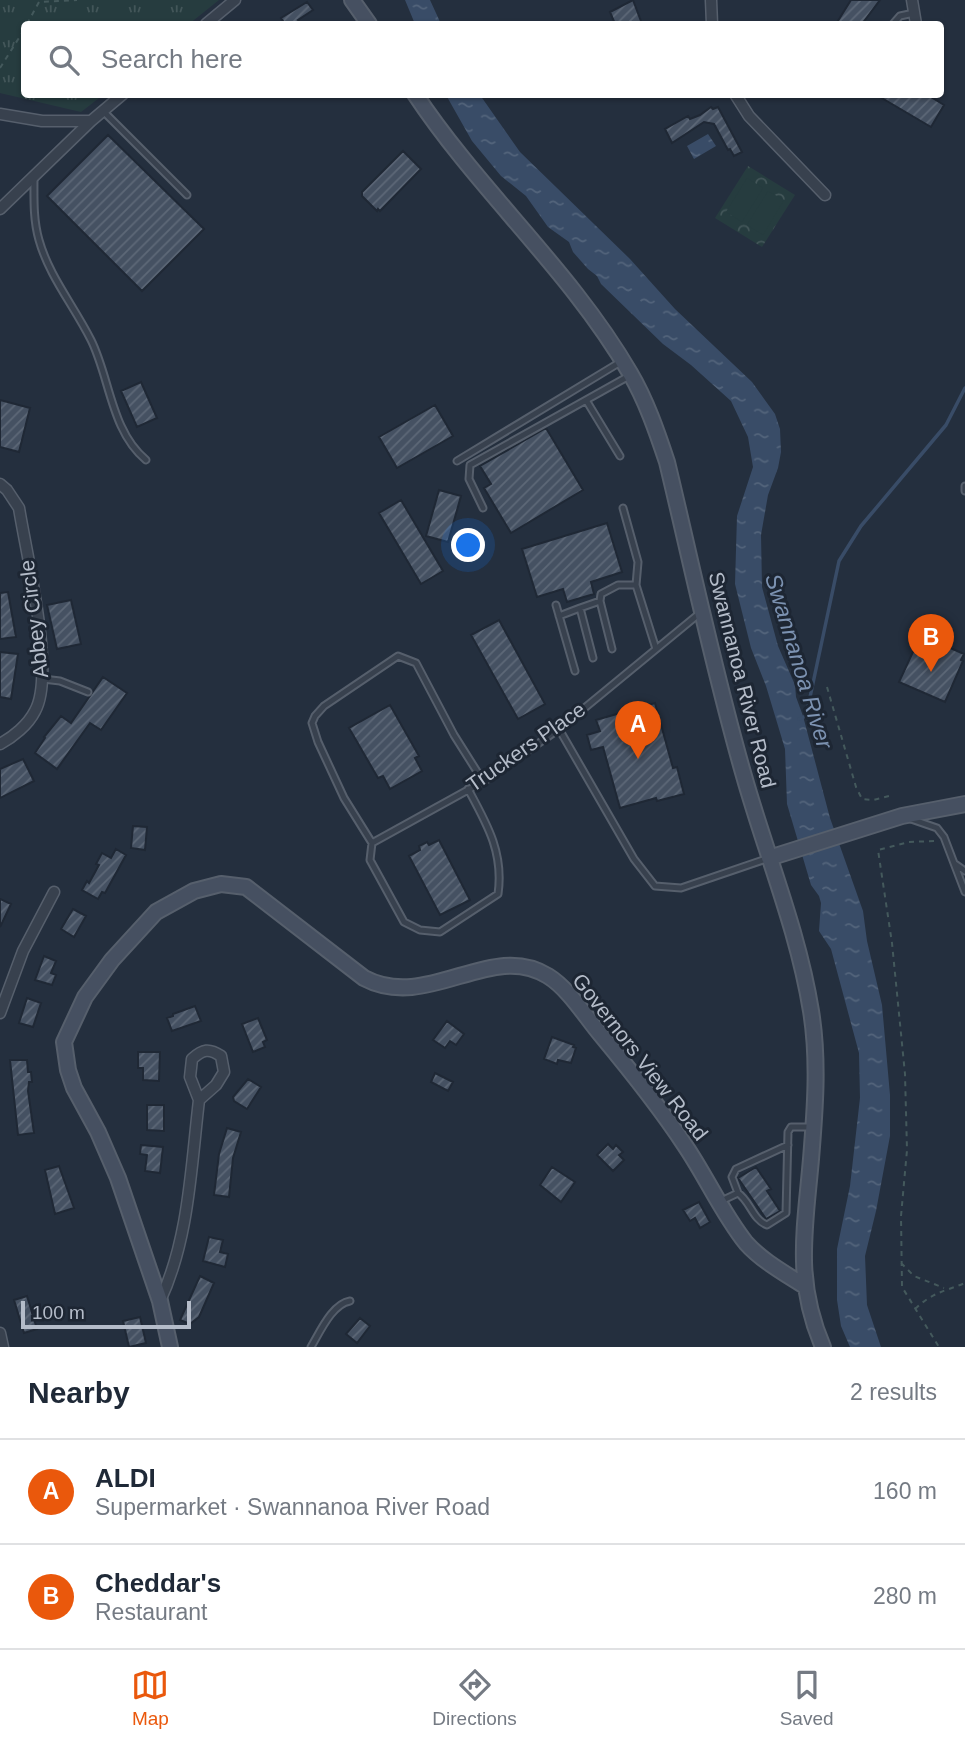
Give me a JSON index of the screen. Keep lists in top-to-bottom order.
{
  "streets": {
    "street": ["Abbey Circle", "Swannanoa River Road", "Governors View Road"],
    "lane": ["Truckers Place"]
  },
  "crossings": [
    ["Swannanoa River Road", "Truckers Place"],
    ["Swannanoa River Road", "Governors View Road"]
  ],
  "water": ["Swannanoa River"],
  "scale_bar": "100 m",
  "page": {
    "search": "Search here",
    "pins": ["B", "A"],
    "scale": "100 m",
    "heading": ["Nearby", "2 results"],
    "list": [
      {
        "mark": "A",
        "name": "ALDI",
        "note": "Supermarket · Swannanoa River Road",
        "value": "160 m"
      },
      {
        "mark": "B",
        "name": "Cheddar's",
        "note": "Restaurant",
        "value": "280 m"
      }
    ],
    "nav": ["Map", "Directions", "Saved"]
  }
}
